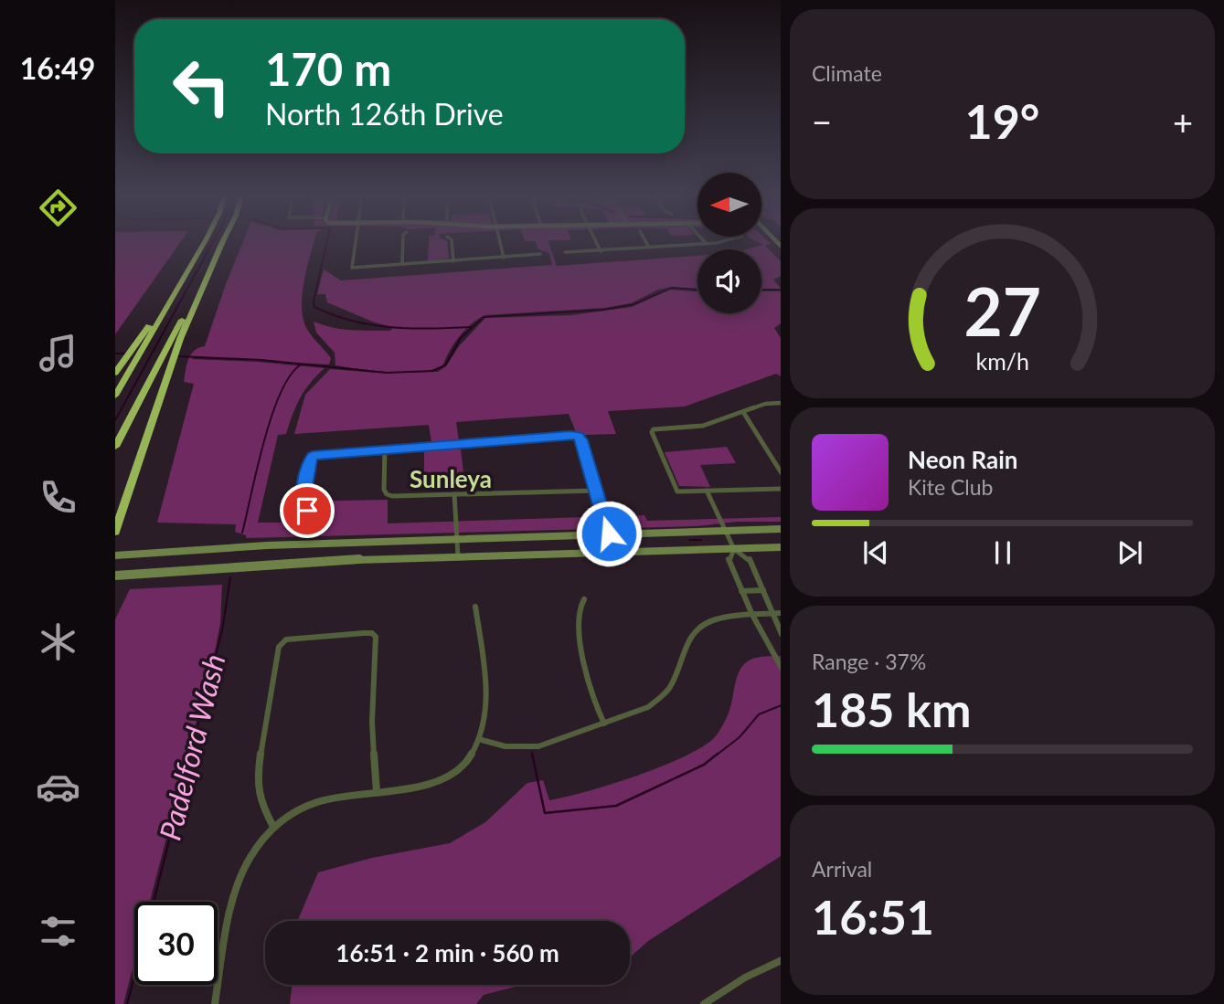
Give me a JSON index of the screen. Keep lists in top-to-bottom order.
{
  "districts": ["Sunleya"],
  "water": ["Padelford Wash"],
  "north": "left",
  "page": {
    "tabs": "16:49",
    "tile": [
      "Climate",
      ["Range · 37%", "185 km"],
      ["Arrival", "16:51"]
    ],
    "turn": ["170 m", "North 126th Drive"],
    "heat": ["−", "19°", "+"],
    "song": ["Neon Rain", "Kite Club"],
    "limit": "30",
    "trip": "16:51 · 2 min · 560 m",
    "gauge": ["27", "km/h"]
  }
}
